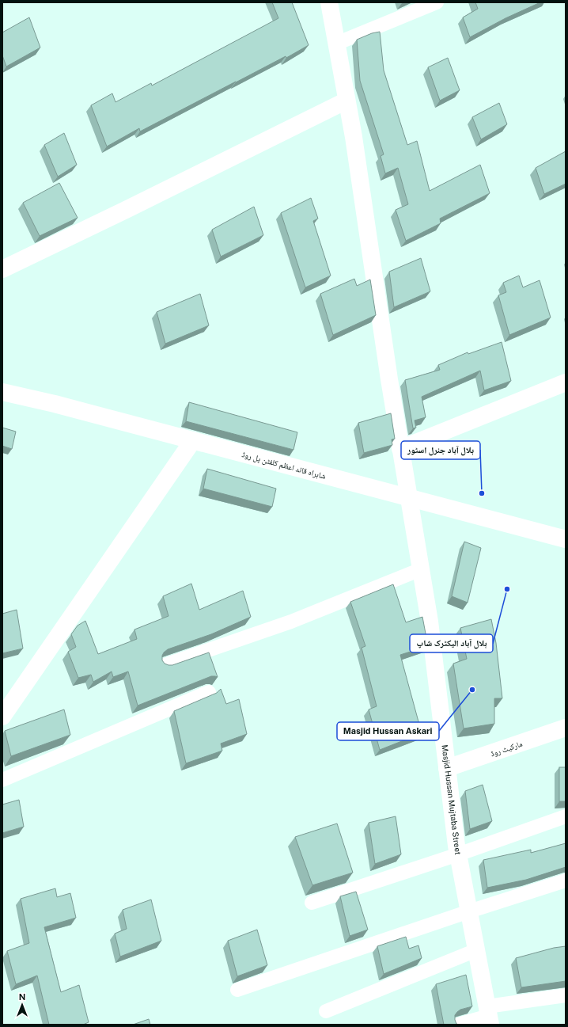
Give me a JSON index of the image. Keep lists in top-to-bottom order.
{
  "streets": {
    "main road": ["شاہراہ قائد اعظم کلفٹن پل روڈ", "مارکیٹ روڈ", "Masjid Hussan Mujtaba Street"]
  },
  "crossings": [
    ["شاہراہ قائد اعظم کلفٹن پل روڈ", "Masjid Hussan Mujtaba Street"],
    ["مارکیٹ روڈ", "Masjid Hussan Mujtaba Street"]
  ],
  "places": ["ہلال آباد جنرل اسٹور", "ہلال آباد الیکٹرک شاپ", "Masjid Hussan Askari"],
  "north": "top"
}
